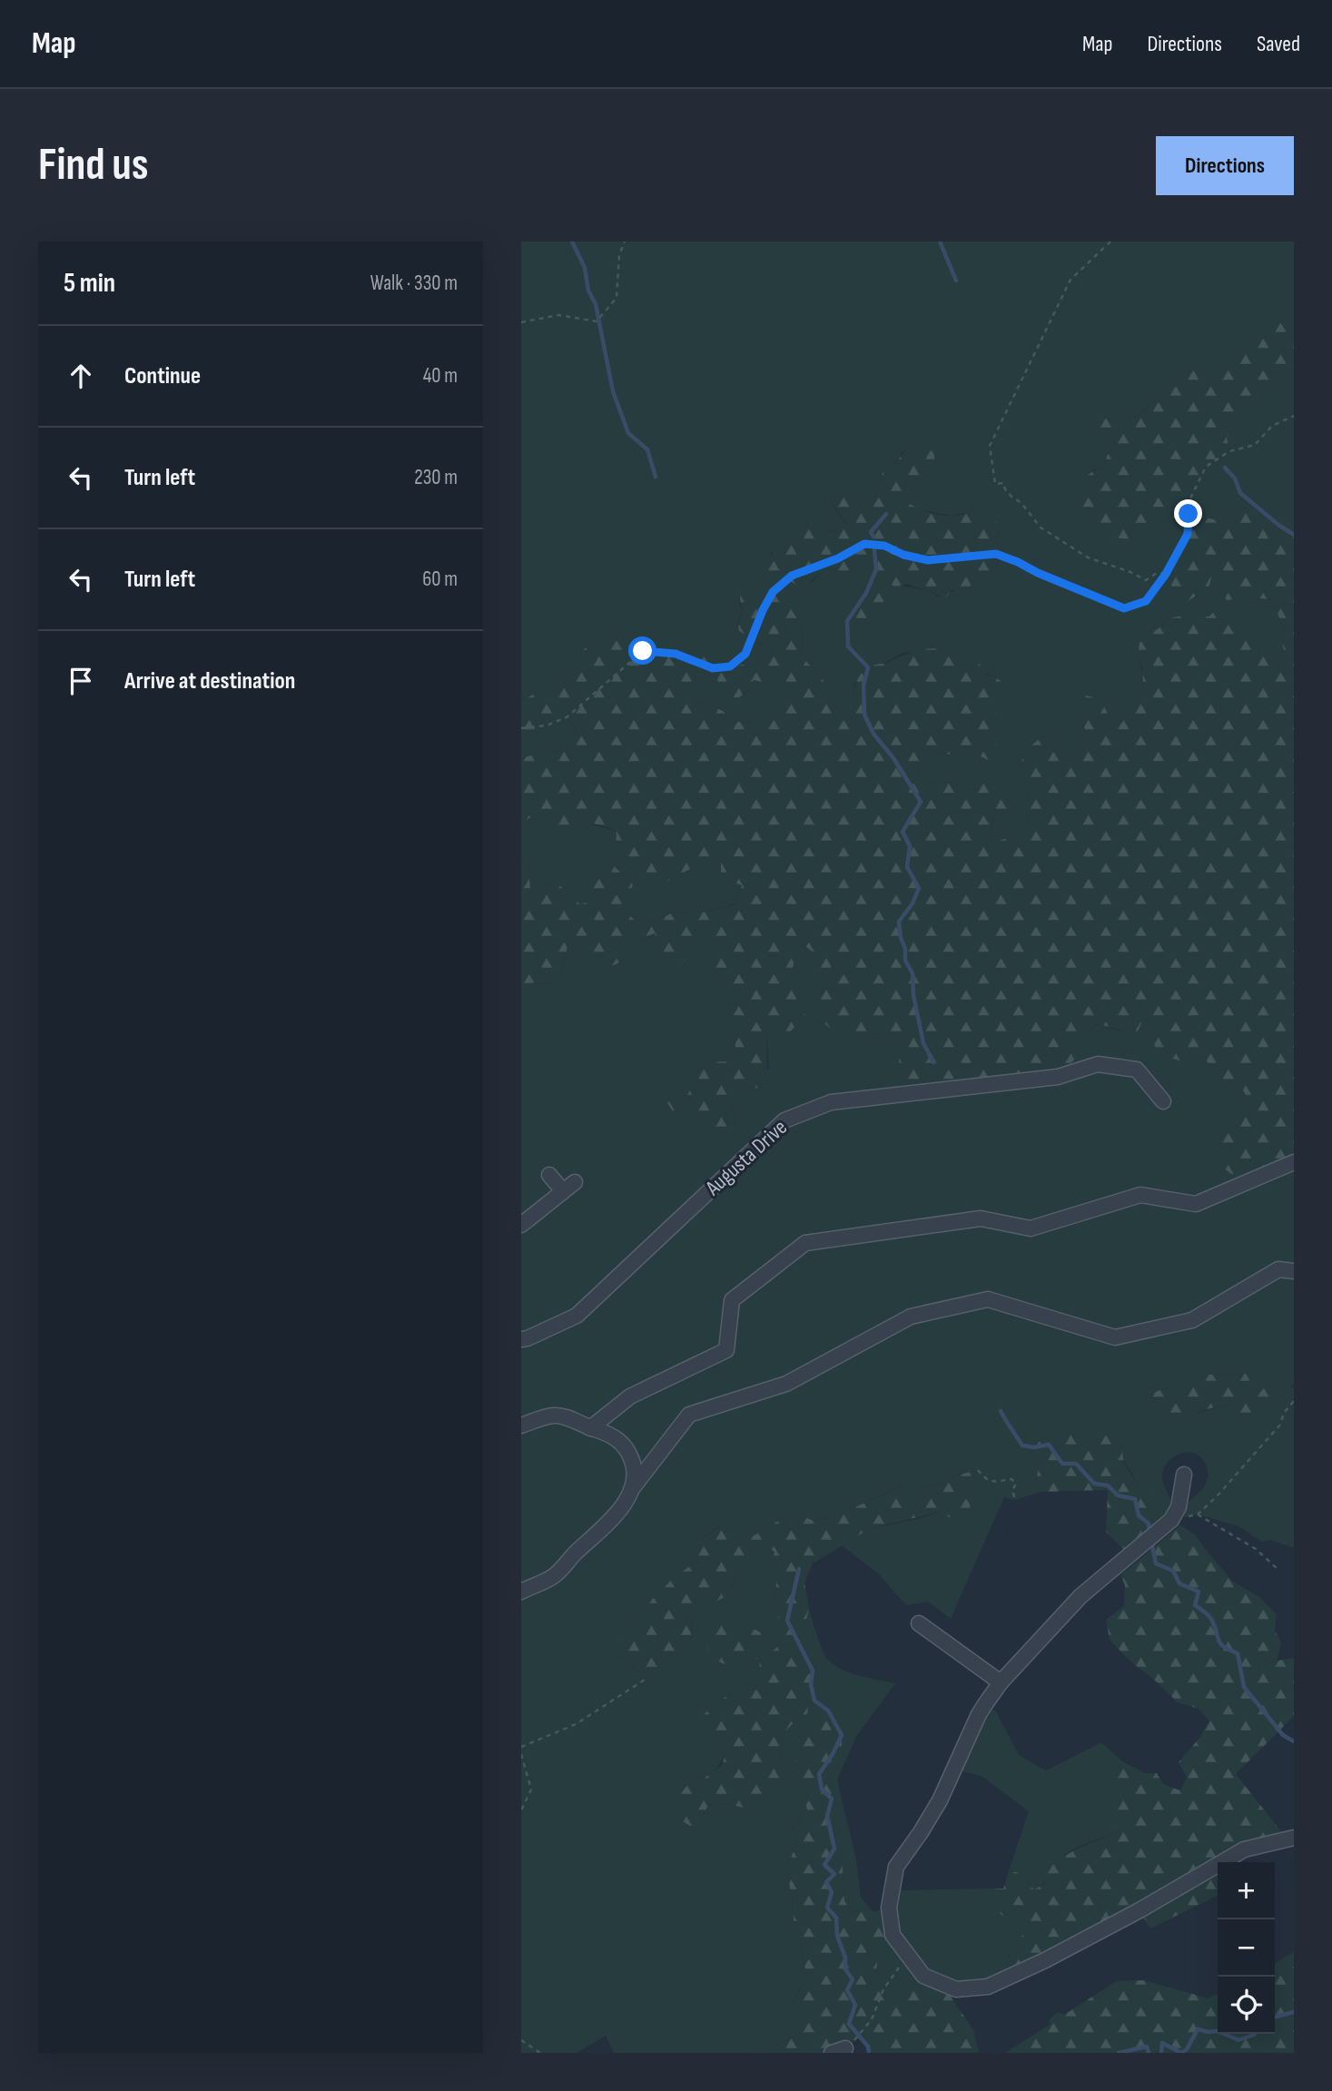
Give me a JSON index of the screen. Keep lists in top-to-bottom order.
{
  "streets": {
    "street": ["Augusta Drive"]
  },
  "page": {
    "header": "Map",
    "nav": ["Map", "Directions", "Saved"],
    "buttons": "Directions",
    "title": "Find us",
    "heading": ["5 min", "Walk · 330 m"],
    "list": [
      ["Continue", "40 m"],
      ["Turn left", "230 m"],
      ["Turn left", "60 m"],
      "Arrive at destination"
    ],
    "map_buttons": ["+", "−"]
  }
}
